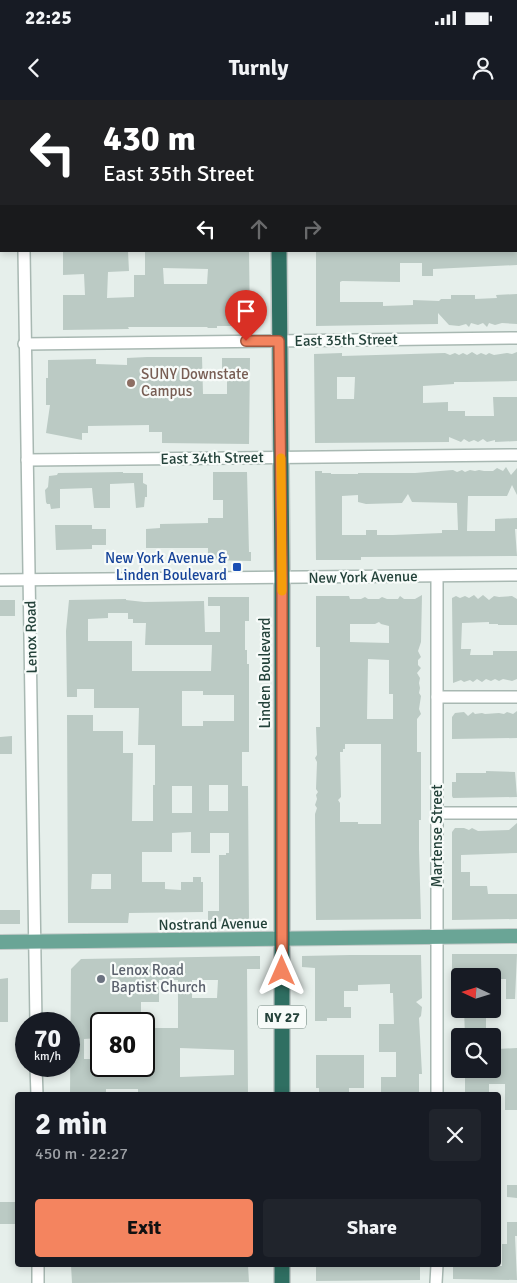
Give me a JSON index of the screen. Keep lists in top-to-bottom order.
{
  "streets": {
    "highway": ["Linden Boulevard", "NY 27"],
    "main road": ["Nostrand Avenue"],
    "street": [
      "East 35th Street",
      "East 34th Street",
      "New York Avenue",
      "Lenox Road",
      "Martense Street"
    ]
  },
  "crossings": [
    ["East 35th Street", "Lenox Road"],
    ["East 35th Street", "Linden Boulevard"],
    ["East 34th Street", "Lenox Road"],
    ["East 34th Street", "Linden Boulevard"],
    ["New York Avenue", "Lenox Road"],
    ["New York Avenue", "Linden Boulevard"],
    ["New York Avenue", "Martense Street"],
    ["Lenox Road", "Nostrand Avenue"],
    ["Linden Boulevard", "Nostrand Avenue"],
    ["Martense Street", "Nostrand Avenue"]
  ],
  "places": {
    "other": ["SUNY Downstate Campus", "Lenox Road Baptist Church"],
    "transit": ["New York Avenue & Linden Boulevard"]
  },
  "north": "left",
  "page": {
    "status": "22:25",
    "header": "Turnly",
    "turn": ["430 m", "East 35th Street"],
    "speed": "70 km/h",
    "limit": "80",
    "heading": ["2 min", "450 m · 22:27"],
    "buttons": ["Exit", "Share"]
  }
}
